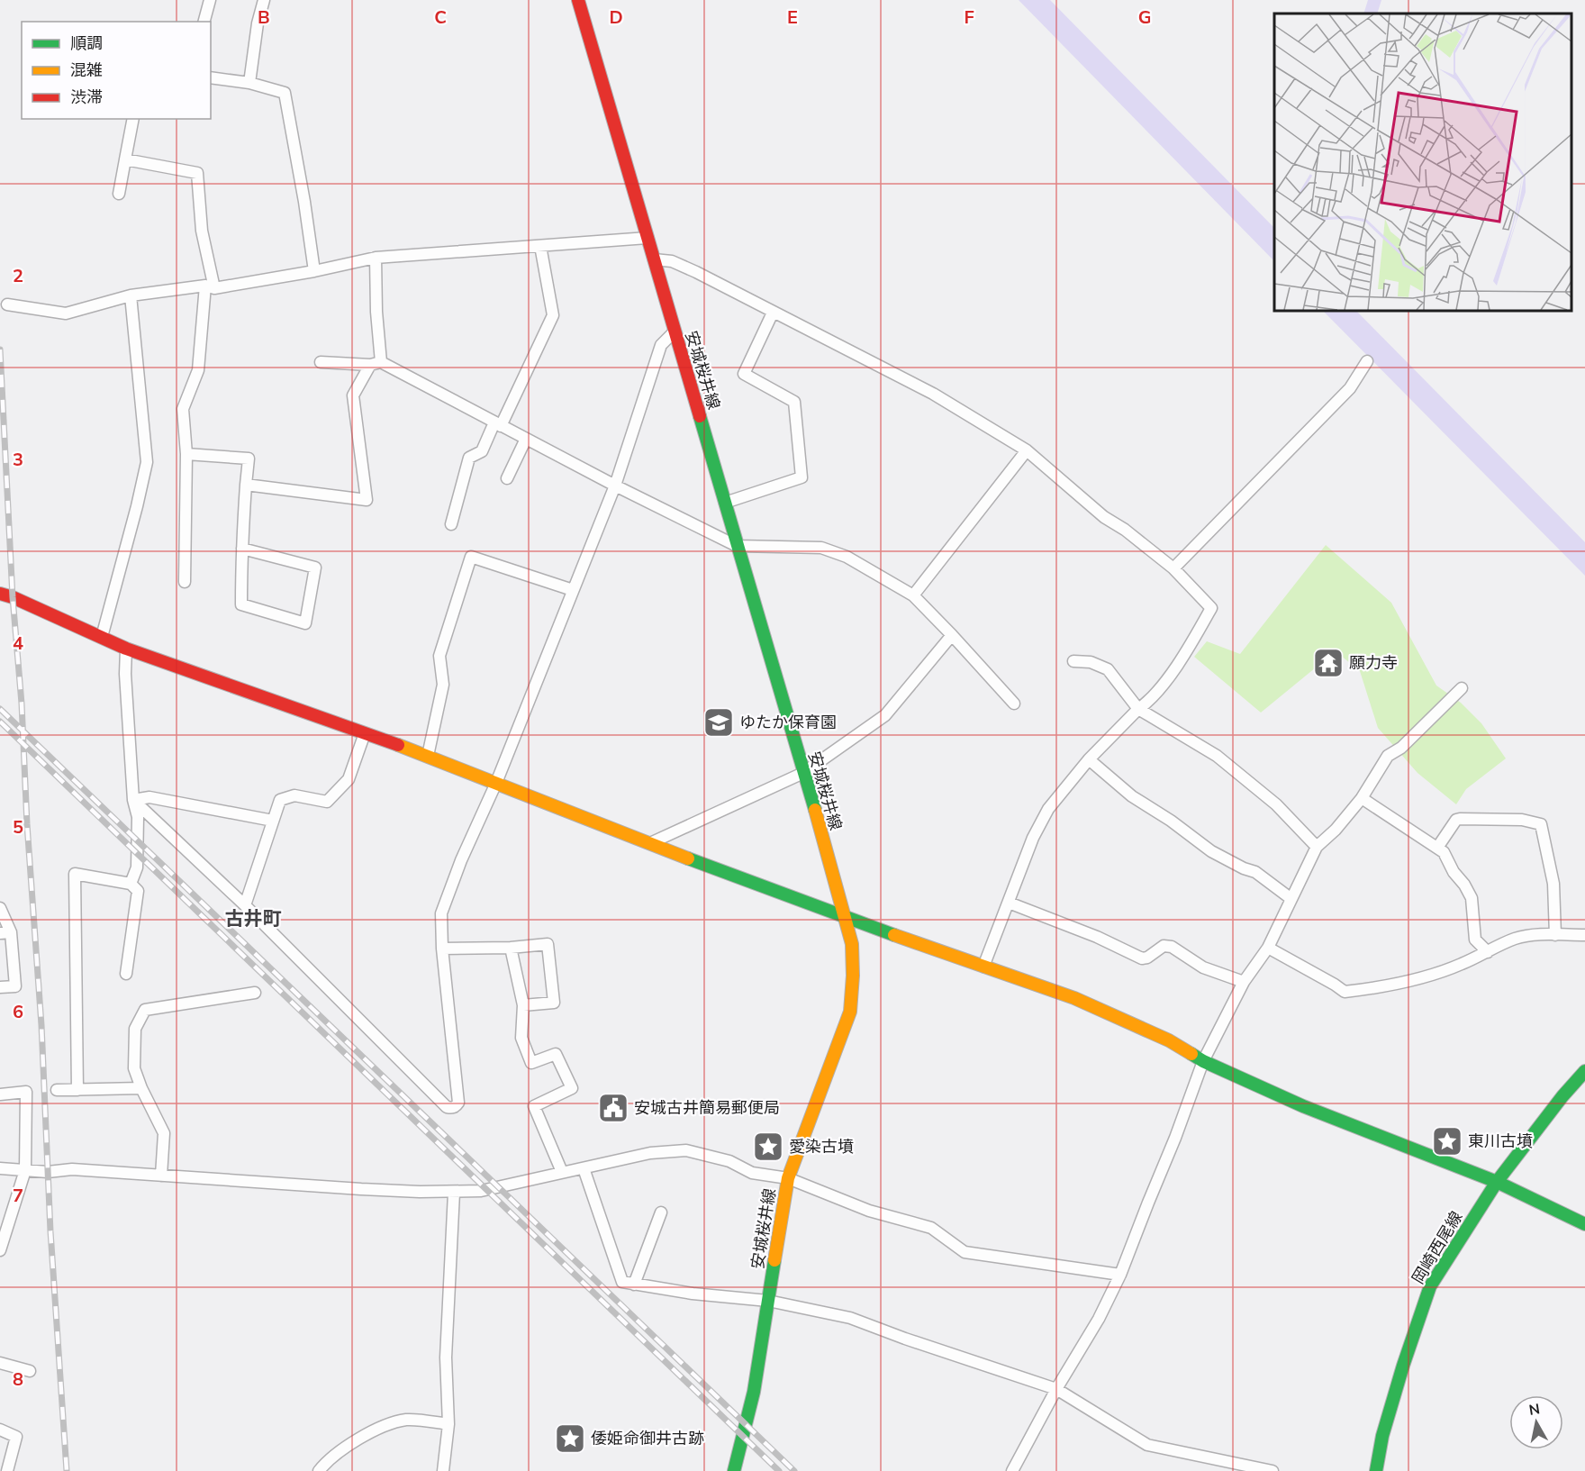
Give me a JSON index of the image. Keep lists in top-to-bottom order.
{
  "streets": {
    "main road": ["安城桜井線", "岡崎西尾線"]
  },
  "districts": ["古井町"],
  "places": {
    "temple": ["願力寺"],
    "school or university": ["ゆたか保育園"],
    "public building": ["安城古井簡易郵便局"],
    "place": ["東川古墳", "愛染古墳", "倭姫命御井古跡"]
  },
  "legend": ["順調", "混雑", "渋滞"],
  "north": "top",
  "grid": {
    "columns": [
      "B",
      "C",
      "D",
      "E",
      "F",
      "G"
    ],
    "rows": [
      "2",
      "3",
      "4",
      "5",
      "6",
      "7",
      "8"
    ]
  }
}
